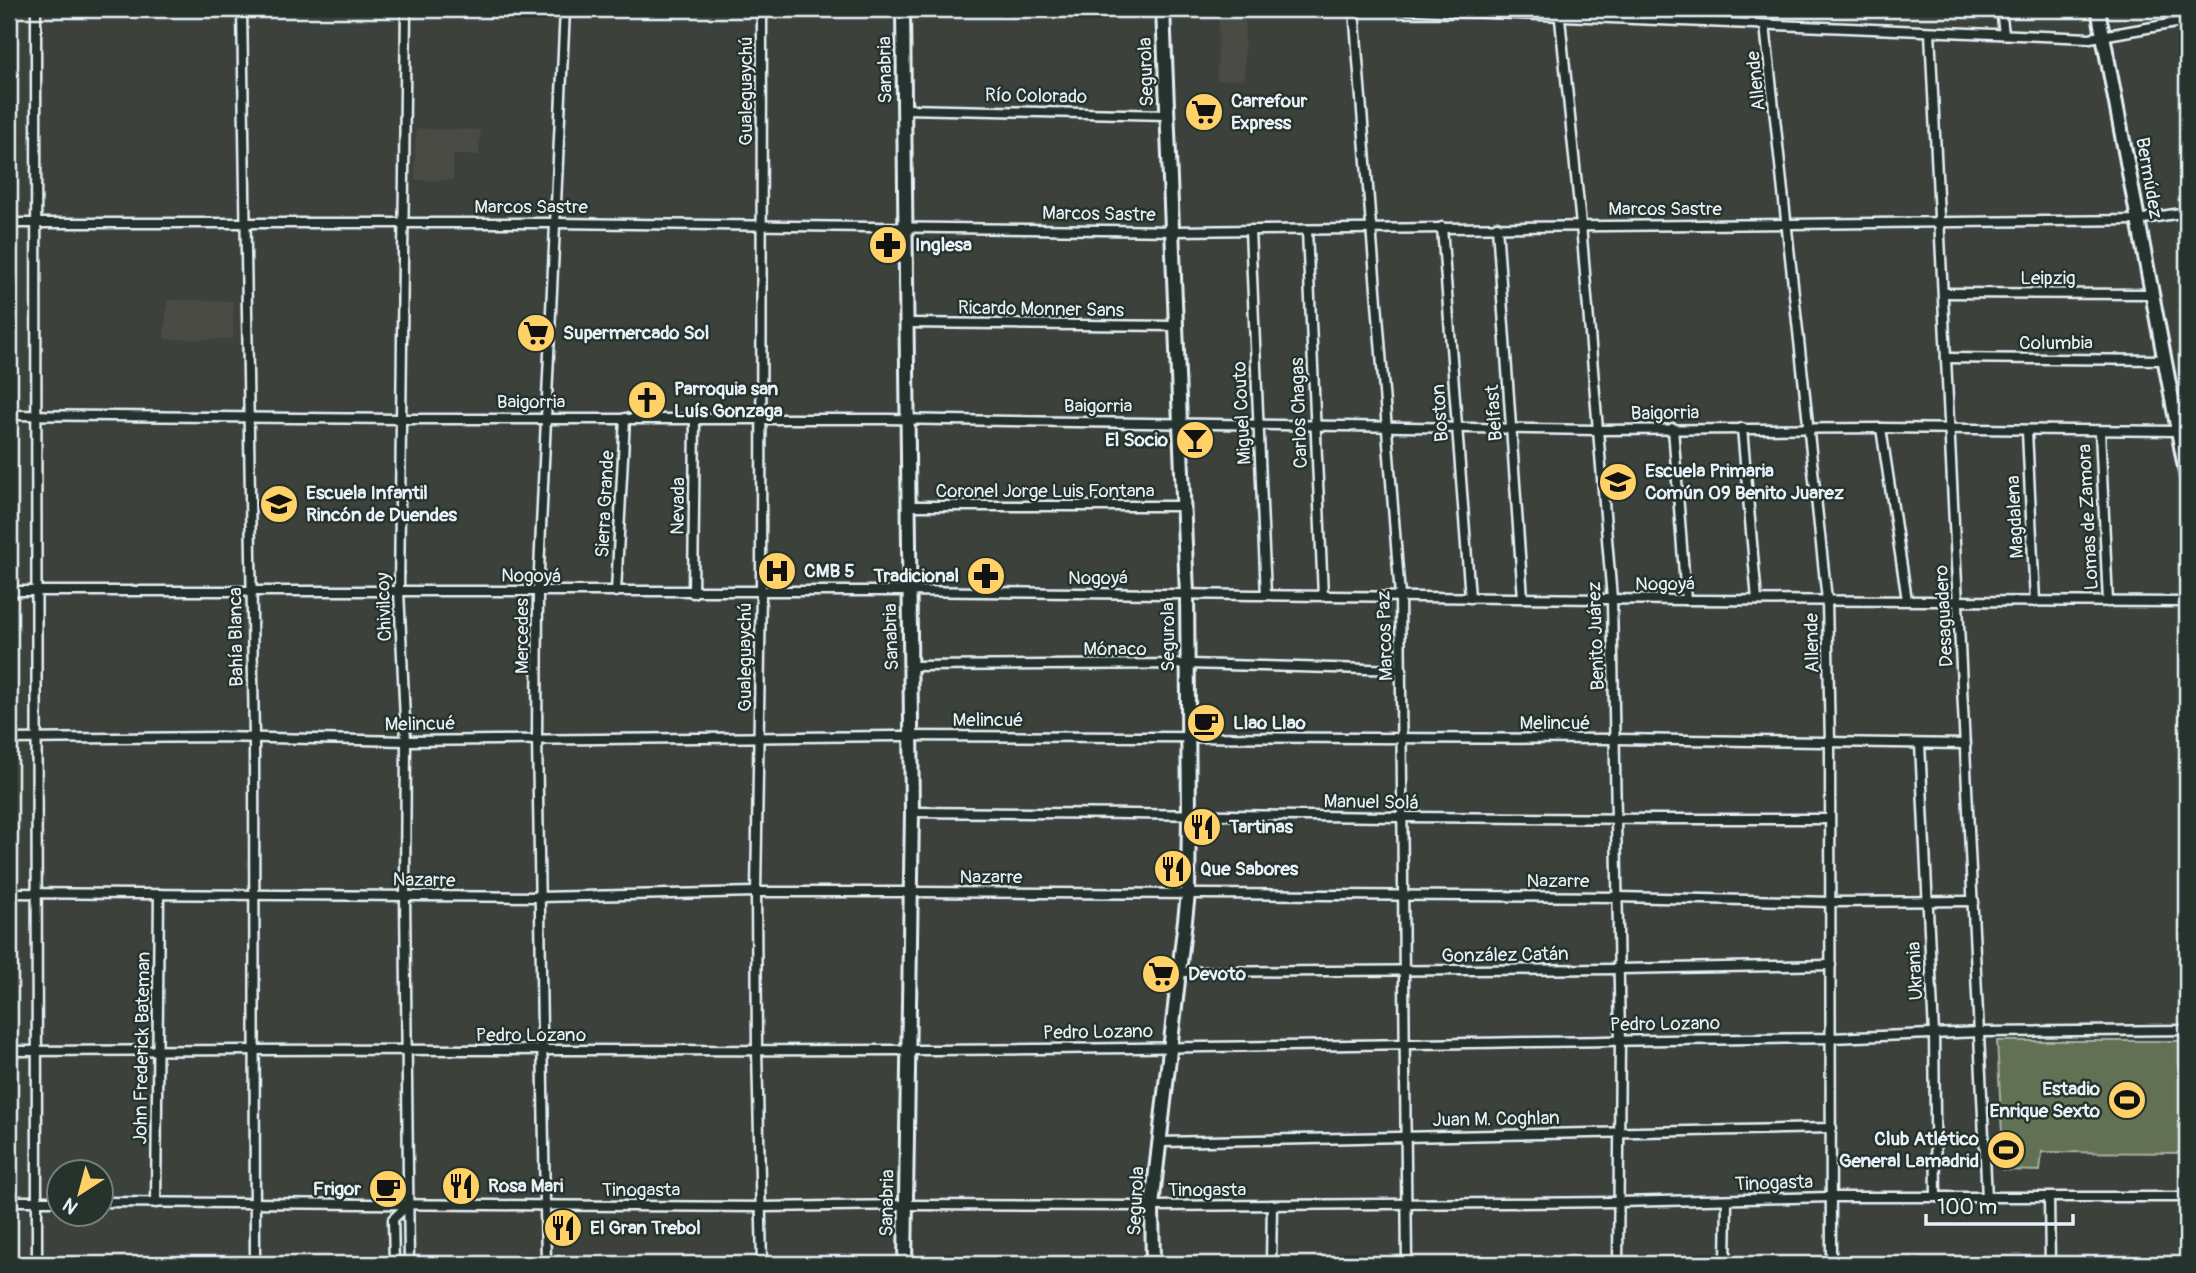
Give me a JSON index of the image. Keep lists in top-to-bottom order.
{
  "streets": {
    "street": [
      "Sanabria",
      "Segurola",
      "Allende",
      "Gualeguaychú",
      "Río Colorado",
      "Bermúdez",
      "Marcos Sastre",
      "Leipzig",
      "Ricardo Monner Sans",
      "Columbia",
      "Baigorria",
      "Miguel Couto",
      "Carlos Chagas",
      "Boston",
      "Belfast",
      "Coronel Jorge Luis Fontana",
      "Sierra Grande",
      "Nevada",
      "Magdalena",
      "Lomas de Zamora",
      "Nogoyá",
      "Chivilcoy",
      "Desaguadero",
      "Mercedes",
      "Marcos Paz",
      "Benito Juárez",
      "Bahía Blanca",
      "Mónaco",
      "Melincué",
      "Manuel Solá",
      "Nazarre",
      "González Catán",
      "Ukrania",
      "Pedro Lozano",
      "John Frederick Bateman",
      "Juan M. Coghlan",
      "Tinogasta"
    ]
  },
  "crossings": [
    ["Sanabria", "Río Colorado"],
    ["Sanabria", "Marcos Sastre"],
    ["Sanabria", "Ricardo Monner Sans"],
    ["Sanabria", "Baigorria"],
    ["Sanabria", "Coronel Jorge Luis Fontana"],
    ["Sanabria", "Nogoyá"],
    ["Sanabria", "Mónaco"],
    ["Sanabria", "Melincué"],
    ["Sanabria", "Manuel Solá"],
    ["Sanabria", "Nazarre"],
    ["Sanabria", "Pedro Lozano"],
    ["Sanabria", "Tinogasta"],
    ["Segurola", "Río Colorado"],
    ["Segurola", "Marcos Sastre"],
    ["Segurola", "Ricardo Monner Sans"],
    ["Segurola", "Baigorria"],
    ["Segurola", "Coronel Jorge Luis Fontana"],
    ["Segurola", "Nogoyá"],
    ["Segurola", "Mónaco"],
    ["Segurola", "Melincué"],
    ["Segurola", "Manuel Solá"],
    ["Segurola", "Nazarre"],
    ["Segurola", "González Catán"],
    ["Segurola", "Pedro Lozano"],
    ["Segurola", "Juan M. Coghlan"],
    ["Segurola", "Tinogasta"],
    ["Allende", "Marcos Sastre"],
    ["Allende", "Baigorria"],
    ["Allende", "Nogoyá"],
    ["Allende", "Melincué"],
    ["Allende", "Manuel Solá"],
    ["Allende", "Nazarre"],
    ["Allende", "González Catán"],
    ["Allende", "Pedro Lozano"],
    ["Allende", "Juan M. Coghlan"],
    ["Allende", "Tinogasta"],
    ["Gualeguaychú", "Marcos Sastre"],
    ["Gualeguaychú", "Baigorria"],
    ["Gualeguaychú", "Nogoyá"],
    ["Gualeguaychú", "Melincué"],
    ["Gualeguaychú", "Nazarre"],
    ["Gualeguaychú", "Pedro Lozano"],
    ["Gualeguaychú", "Tinogasta"],
    ["Bermúdez", "Marcos Sastre"],
    ["Bermúdez", "Leipzig"],
    ["Bermúdez", "Columbia"],
    ["Bermúdez", "Baigorria"],
    ["Marcos Sastre", "Miguel Couto"],
    ["Marcos Sastre", "Carlos Chagas"],
    ["Marcos Sastre", "Boston"],
    ["Marcos Sastre", "Belfast"],
    ["Marcos Sastre", "Chivilcoy"],
    ["Marcos Sastre", "Desaguadero"],
    ["Marcos Sastre", "Mercedes"],
    ["Marcos Sastre", "Marcos Paz"],
    ["Marcos Sastre", "Benito Juárez"],
    ["Marcos Sastre", "Bahía Blanca"],
    ["Leipzig", "Desaguadero"],
    ["Columbia", "Desaguadero"],
    ["Baigorria", "Miguel Couto"],
    ["Baigorria", "Carlos Chagas"],
    ["Baigorria", "Boston"],
    ["Baigorria", "Belfast"],
    ["Baigorria", "Sierra Grande"],
    ["Baigorria", "Nevada"],
    ["Baigorria", "Magdalena"],
    ["Baigorria", "Lomas de Zamora"],
    ["Baigorria", "Chivilcoy"],
    ["Baigorria", "Desaguadero"],
    ["Baigorria", "Mercedes"],
    ["Baigorria", "Marcos Paz"],
    ["Baigorria", "Benito Juárez"],
    ["Baigorria", "Bahía Blanca"],
    ["Miguel Couto", "Nogoyá"],
    ["Carlos Chagas", "Nogoyá"],
    ["Boston", "Nogoyá"],
    ["Belfast", "Nogoyá"],
    ["Sierra Grande", "Nogoyá"],
    ["Nevada", "Nogoyá"],
    ["Magdalena", "Nogoyá"],
    ["Lomas de Zamora", "Nogoyá"],
    ["Nogoyá", "Chivilcoy"],
    ["Nogoyá", "Desaguadero"],
    ["Nogoyá", "Mercedes"],
    ["Nogoyá", "Marcos Paz"],
    ["Nogoyá", "Benito Juárez"],
    ["Nogoyá", "Bahía Blanca"],
    ["Chivilcoy", "Melincué"],
    ["Chivilcoy", "Nazarre"],
    ["Chivilcoy", "Pedro Lozano"],
    ["Chivilcoy", "Tinogasta"],
    ["Desaguadero", "Melincué"],
    ["Desaguadero", "Nazarre"],
    ["Desaguadero", "Pedro Lozano"],
    ["Desaguadero", "Tinogasta"],
    ["Mercedes", "Melincué"],
    ["Mercedes", "Nazarre"],
    ["Mercedes", "Pedro Lozano"],
    ["Mercedes", "Tinogasta"],
    ["Marcos Paz", "Mónaco"],
    ["Marcos Paz", "Melincué"],
    ["Marcos Paz", "Manuel Solá"],
    ["Marcos Paz", "Nazarre"],
    ["Marcos Paz", "González Catán"],
    ["Marcos Paz", "Pedro Lozano"],
    ["Marcos Paz", "Juan M. Coghlan"],
    ["Marcos Paz", "Tinogasta"],
    ["Benito Juárez", "Melincué"],
    ["Benito Juárez", "Manuel Solá"],
    ["Benito Juárez", "Nazarre"],
    ["Benito Juárez", "González Catán"],
    ["Benito Juárez", "Pedro Lozano"],
    ["Benito Juárez", "Juan M. Coghlan"],
    ["Benito Juárez", "Tinogasta"],
    ["Bahía Blanca", "Melincué"],
    ["Bahía Blanca", "Nazarre"],
    ["Bahía Blanca", "Pedro Lozano"],
    ["Bahía Blanca", "Tinogasta"],
    ["Melincué", "Ukrania"],
    ["Nazarre", "Ukrania"],
    ["Nazarre", "John Frederick Bateman"],
    ["Ukrania", "Pedro Lozano"],
    ["Ukrania", "Tinogasta"],
    ["Pedro Lozano", "John Frederick Bateman"],
    ["John Frederick Bateman", "Tinogasta"]
  ],
  "places": {
    "supermarket": ["Carrefour Express", "Supermercado Sol", "Devoto"],
    "pharmacy": ["Inglesa", "Tradicional"],
    "church": ["Parroquia san Luís Gonzaga"],
    "bar": ["El Socio"],
    "school or university": ["Escuela Primaria Común 09 Benito Juarez", "Escuela Infantil Rincón de Duendes"],
    "hospital": ["CMB 5"],
    "cafe": ["Llao Llao", "Frigor"],
    "restaurant": [
      "Tartinas",
      "Que Sabores",
      "Rosa Mari",
      "El Gran Trebol"
    ],
    "sports": ["Estadio Enrique Sexto", "Club Atlético General Lamadrid"]
  },
  "scale_bar": "100 m",
  "north": "bottom left"
}
